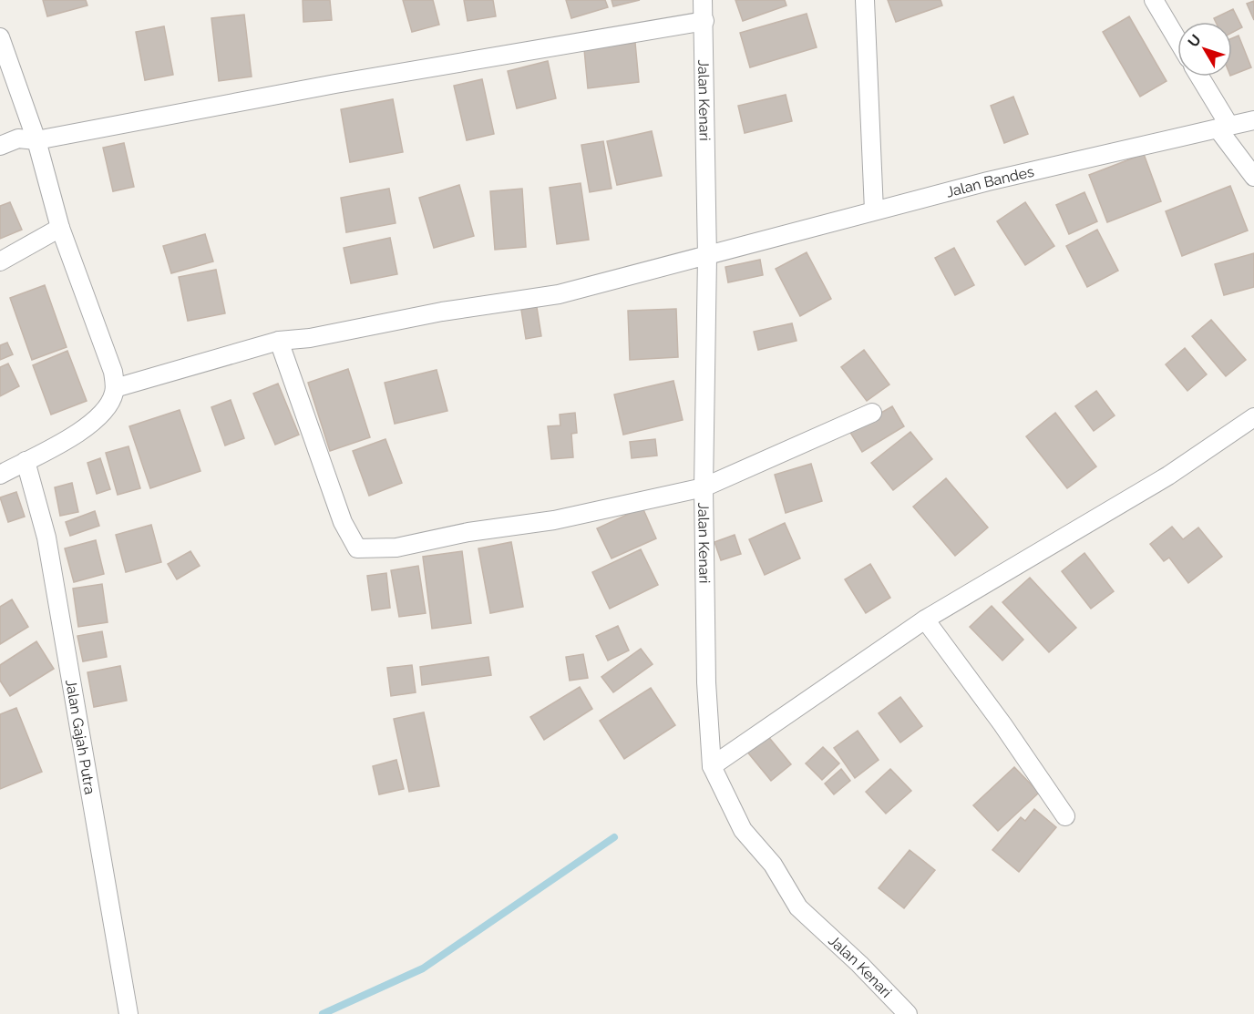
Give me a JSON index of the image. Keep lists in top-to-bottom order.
{
  "streets": {
    "street": ["Jalan Kenari", "Jalan Bandes", "Jalan Gajah Putra"]
  },
  "crossings": [
    ["Jalan Kenari", "Jalan Bandes"]
  ],
  "north": "top left"
}
